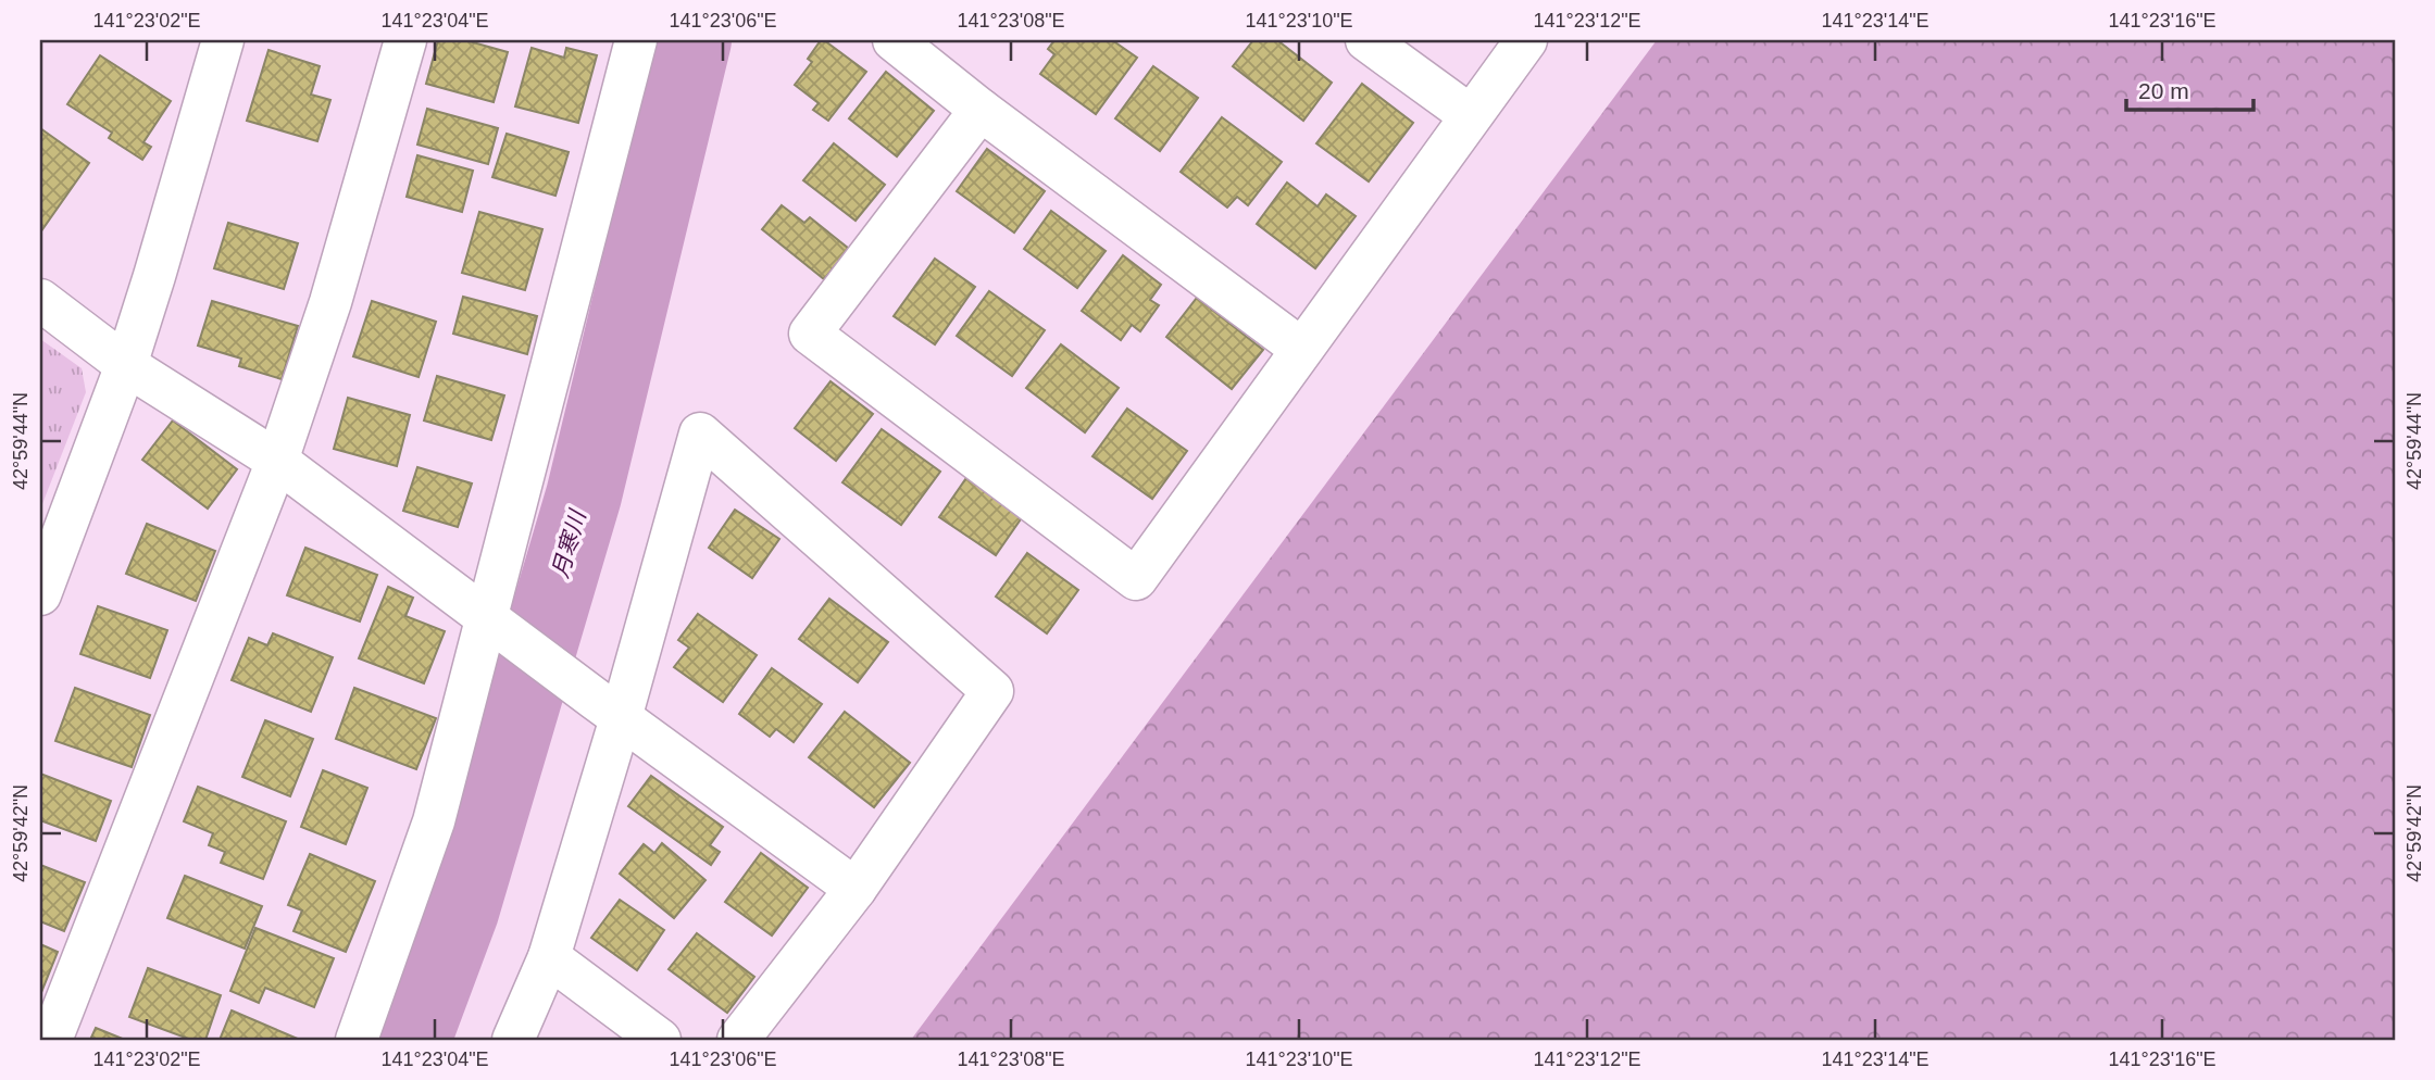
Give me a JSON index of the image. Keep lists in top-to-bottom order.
{
  "water": ["月寒川"],
  "scale_bar": "20 m",
  "coordinates": [
    "141°23'02\"E",
    "141°23'04\"E",
    "141°23'06\"E",
    "141°23'08\"E",
    "141°23'10\"E",
    "141°23'12\"E",
    "141°23'14\"E",
    "141°23'16\"E",
    "42°59'44\"N",
    "42°59'42\"N"
  ]
}
